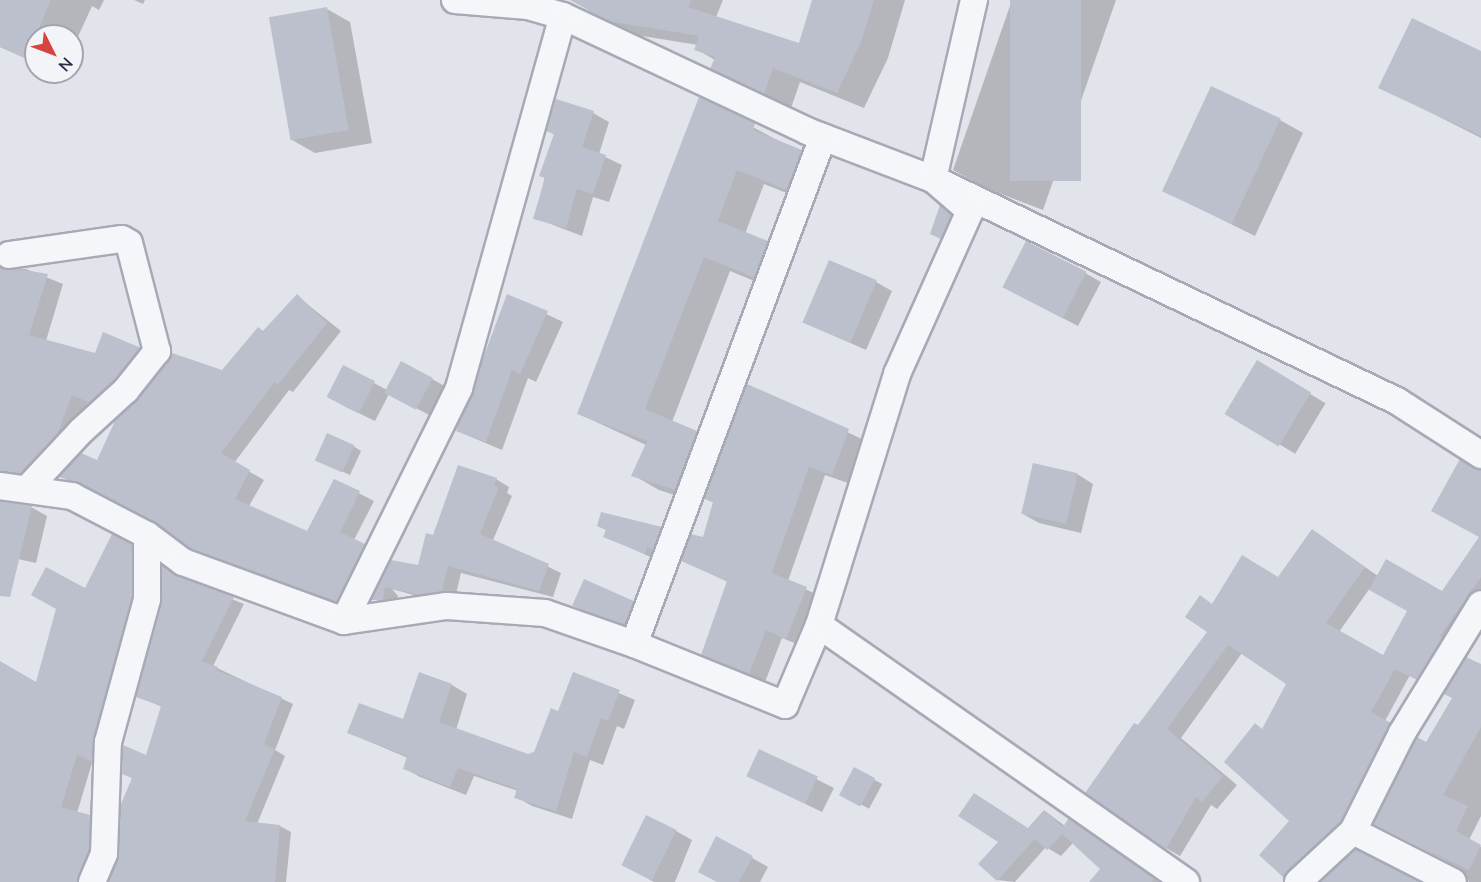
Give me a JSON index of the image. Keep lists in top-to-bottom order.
{
  "north": "bottom right"
}
